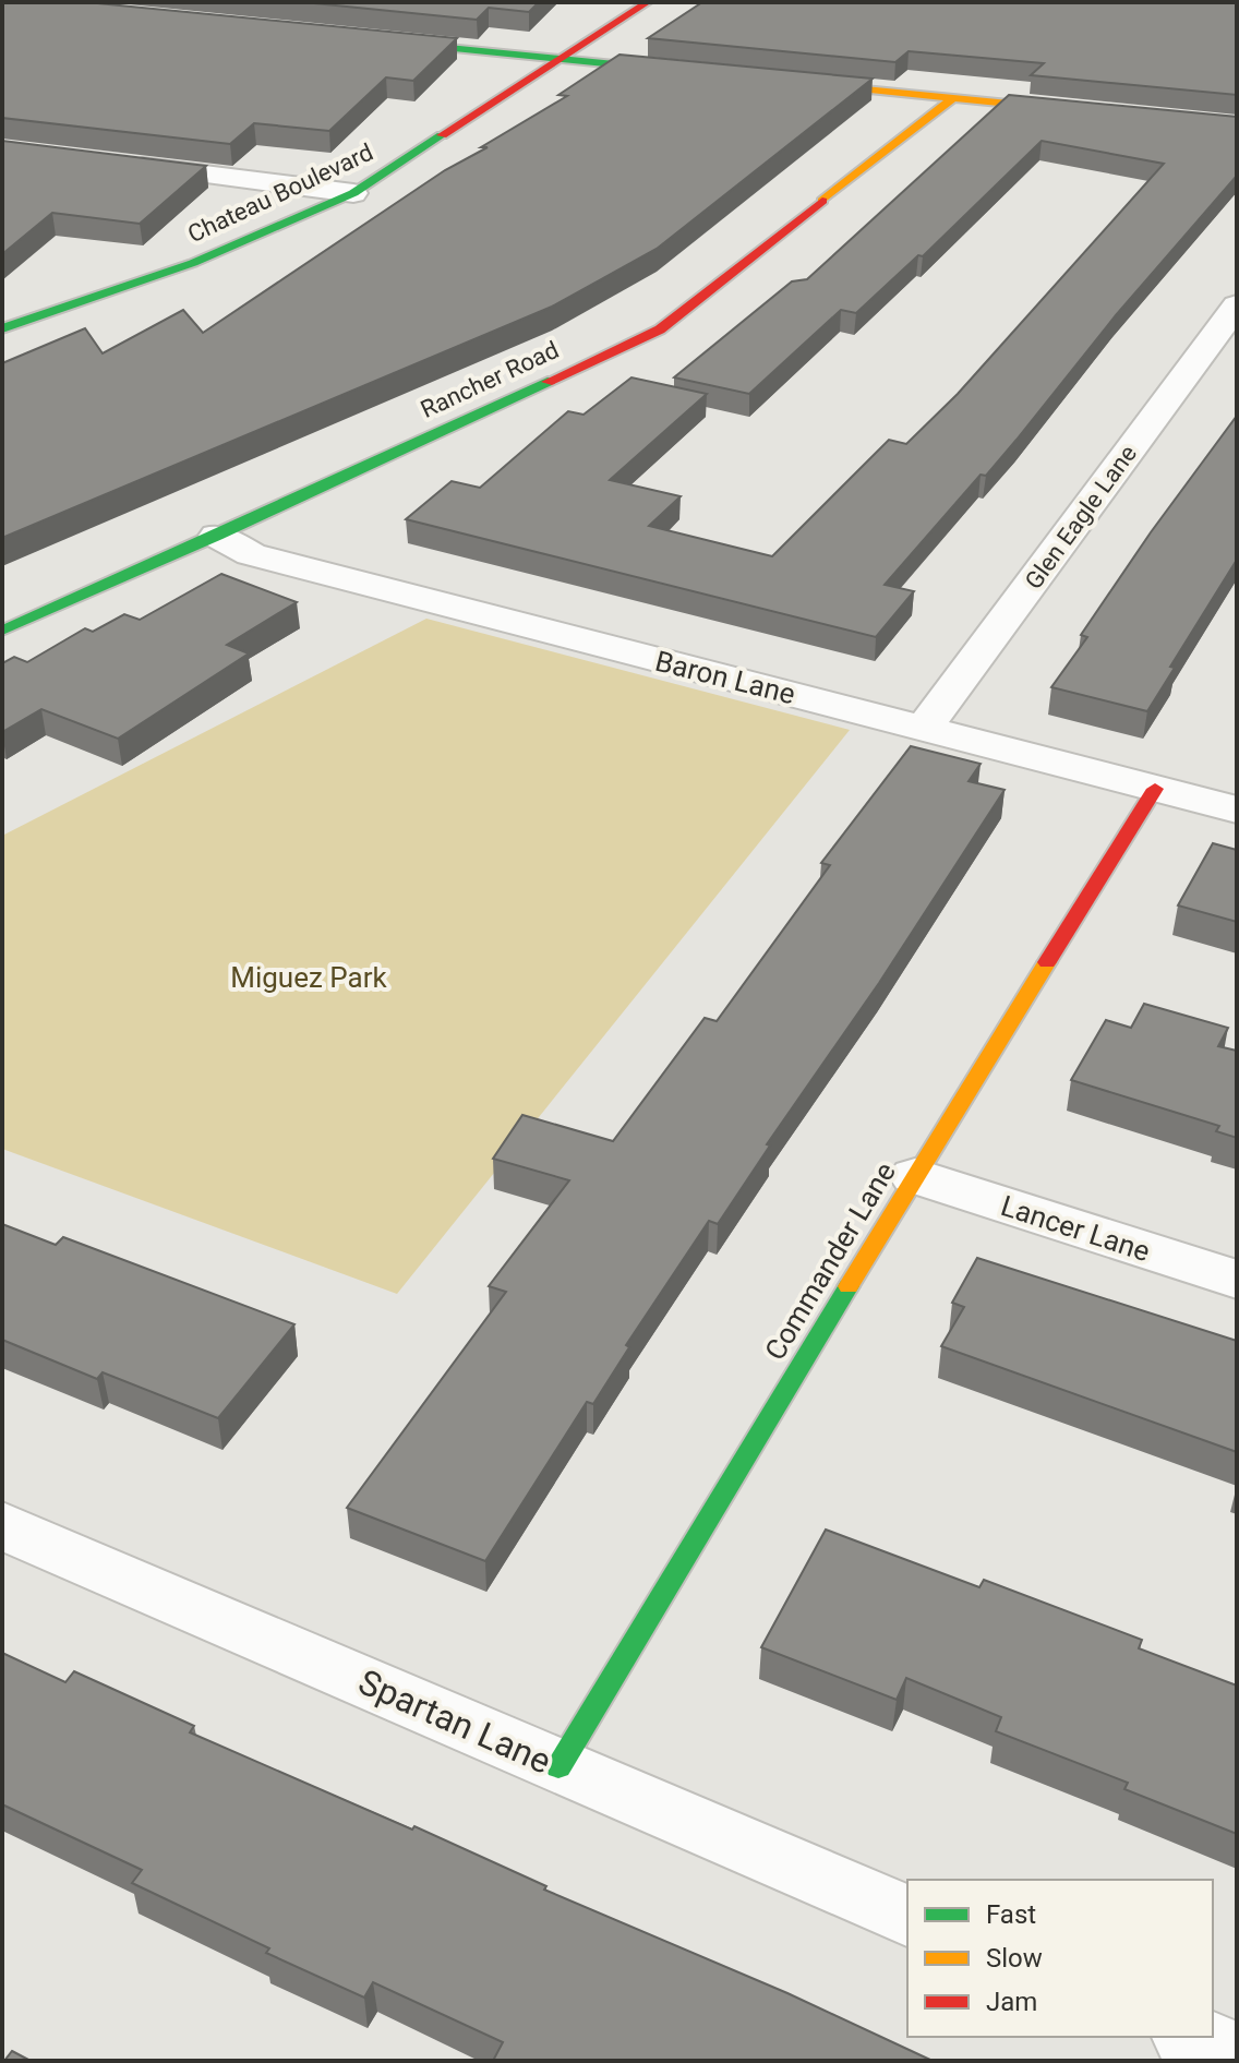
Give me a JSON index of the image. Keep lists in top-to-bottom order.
{
  "streets": {
    "street": [
      "Chateau Boulevard",
      "Rancher Road",
      "Glen Eagle Lane",
      "Baron Lane",
      "Lancer Lane",
      "Commander Lane",
      "Spartan Lane"
    ]
  },
  "crossings": [
    ["Rancher Road", "Baron Lane"],
    ["Glen Eagle Lane", "Baron Lane"],
    ["Baron Lane", "Commander Lane"],
    ["Lancer Lane", "Commander Lane"],
    ["Commander Lane", "Spartan Lane"]
  ],
  "parks": ["Miguez Park"],
  "legend": ["Fast", "Slow", "Jam"]
}
